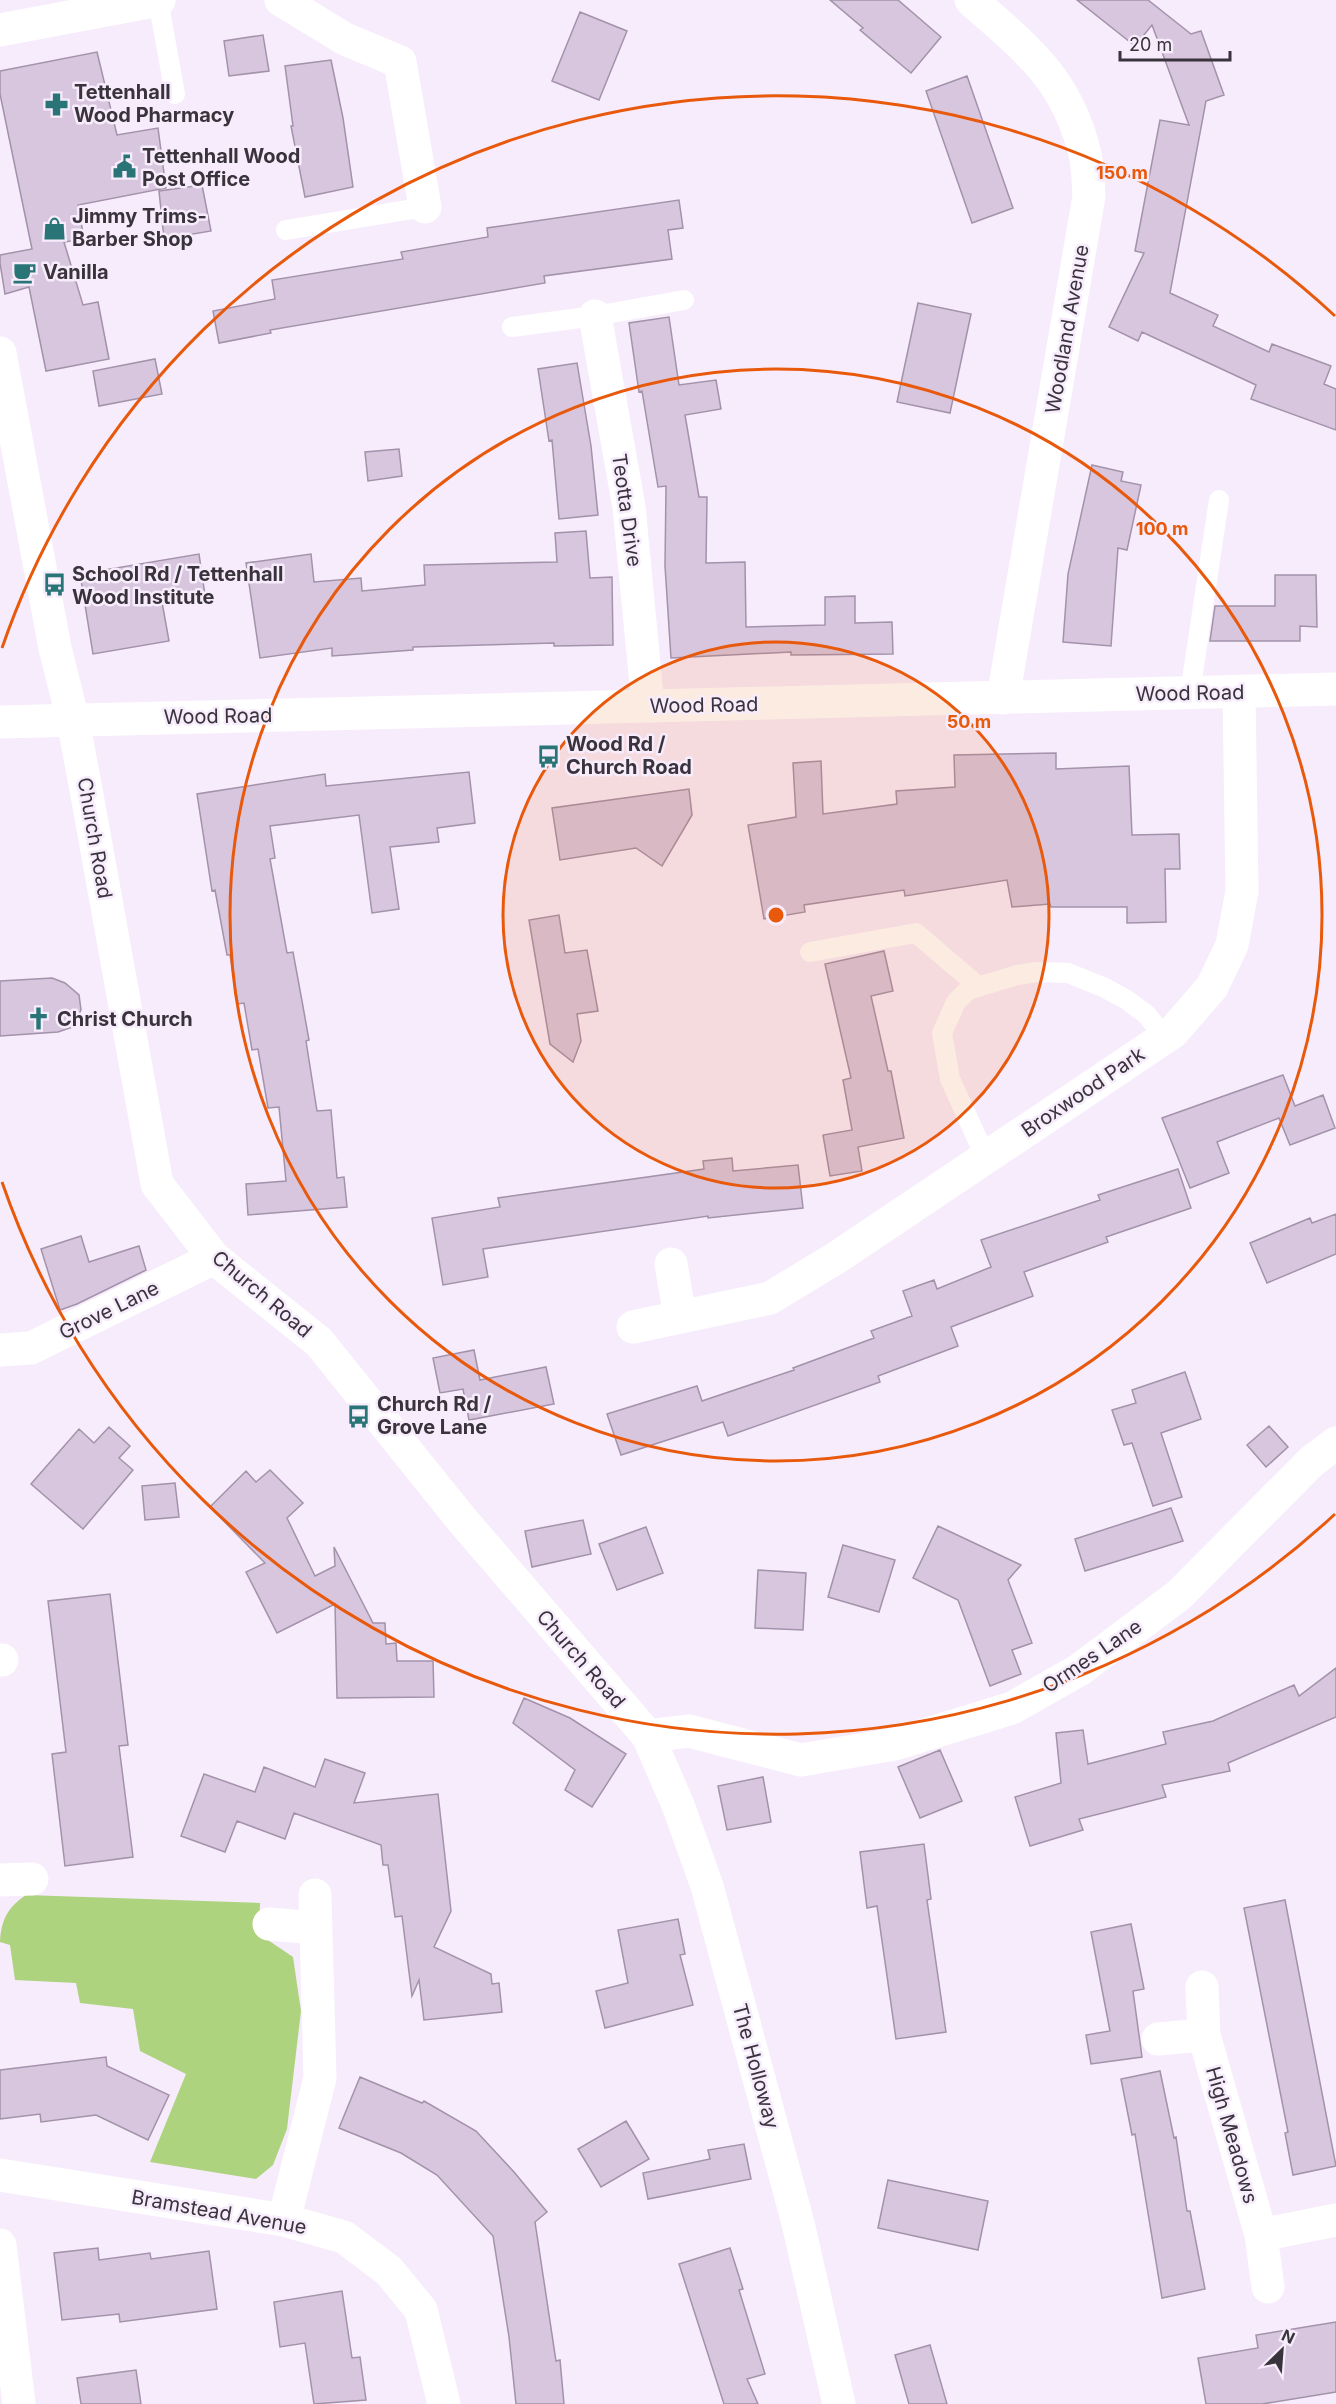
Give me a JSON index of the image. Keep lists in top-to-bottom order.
{
  "streets": {
    "street": [
      "Woodland Avenue",
      "Teotta Drive",
      "Wood Road",
      "Church Road",
      "Broxwood Park",
      "Grove Lane",
      "Ormes Lane",
      "The Holloway",
      "High Meadows",
      "Bramstead Avenue"
    ]
  },
  "crossings": [
    ["Woodland Avenue", "Wood Road"],
    ["Teotta Drive", "Wood Road"],
    ["Wood Road", "Church Road"],
    ["Wood Road", "Broxwood Park"],
    ["Church Road", "Grove Lane"],
    ["Church Road", "Ormes Lane"],
    ["Church Road", "The Holloway"],
    ["Ormes Lane", "The Holloway"]
  ],
  "places": {
    "pharmacy": ["Tettenhall Wood Pharmacy"],
    "public building": ["Tettenhall Wood Post Office"],
    "shop": ["Jimmy Trims- Barber Shop"],
    "cafe": ["Vanilla"],
    "bus stop": ["School Rd / Tettenhall Wood Institute", "Wood Rd / Church Road", "Church Rd / Grove Lane"],
    "church": ["Christ Church"]
  },
  "scale_bar": "20 m",
  "north": "top right",
  "rings": ["150 m", "100 m", "50 m"]
}
